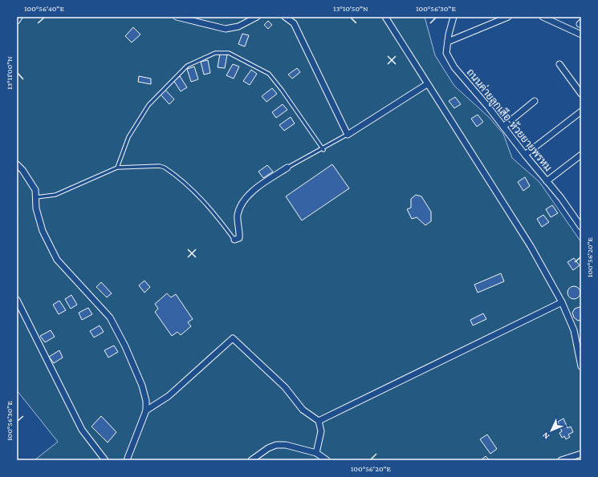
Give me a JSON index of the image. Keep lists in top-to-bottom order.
{
  "streets": {
    "street": ["ถนนค่ายลูกเสึอ-ห้วยยายพรหม"]
  },
  "north": "bottom left",
  "coordinates": [
    "100°56'40\"E",
    "13°10'50\"N",
    "100°56'30\"E",
    "13°11'00\"N",
    "100°56'20\"E"
  ]
}
